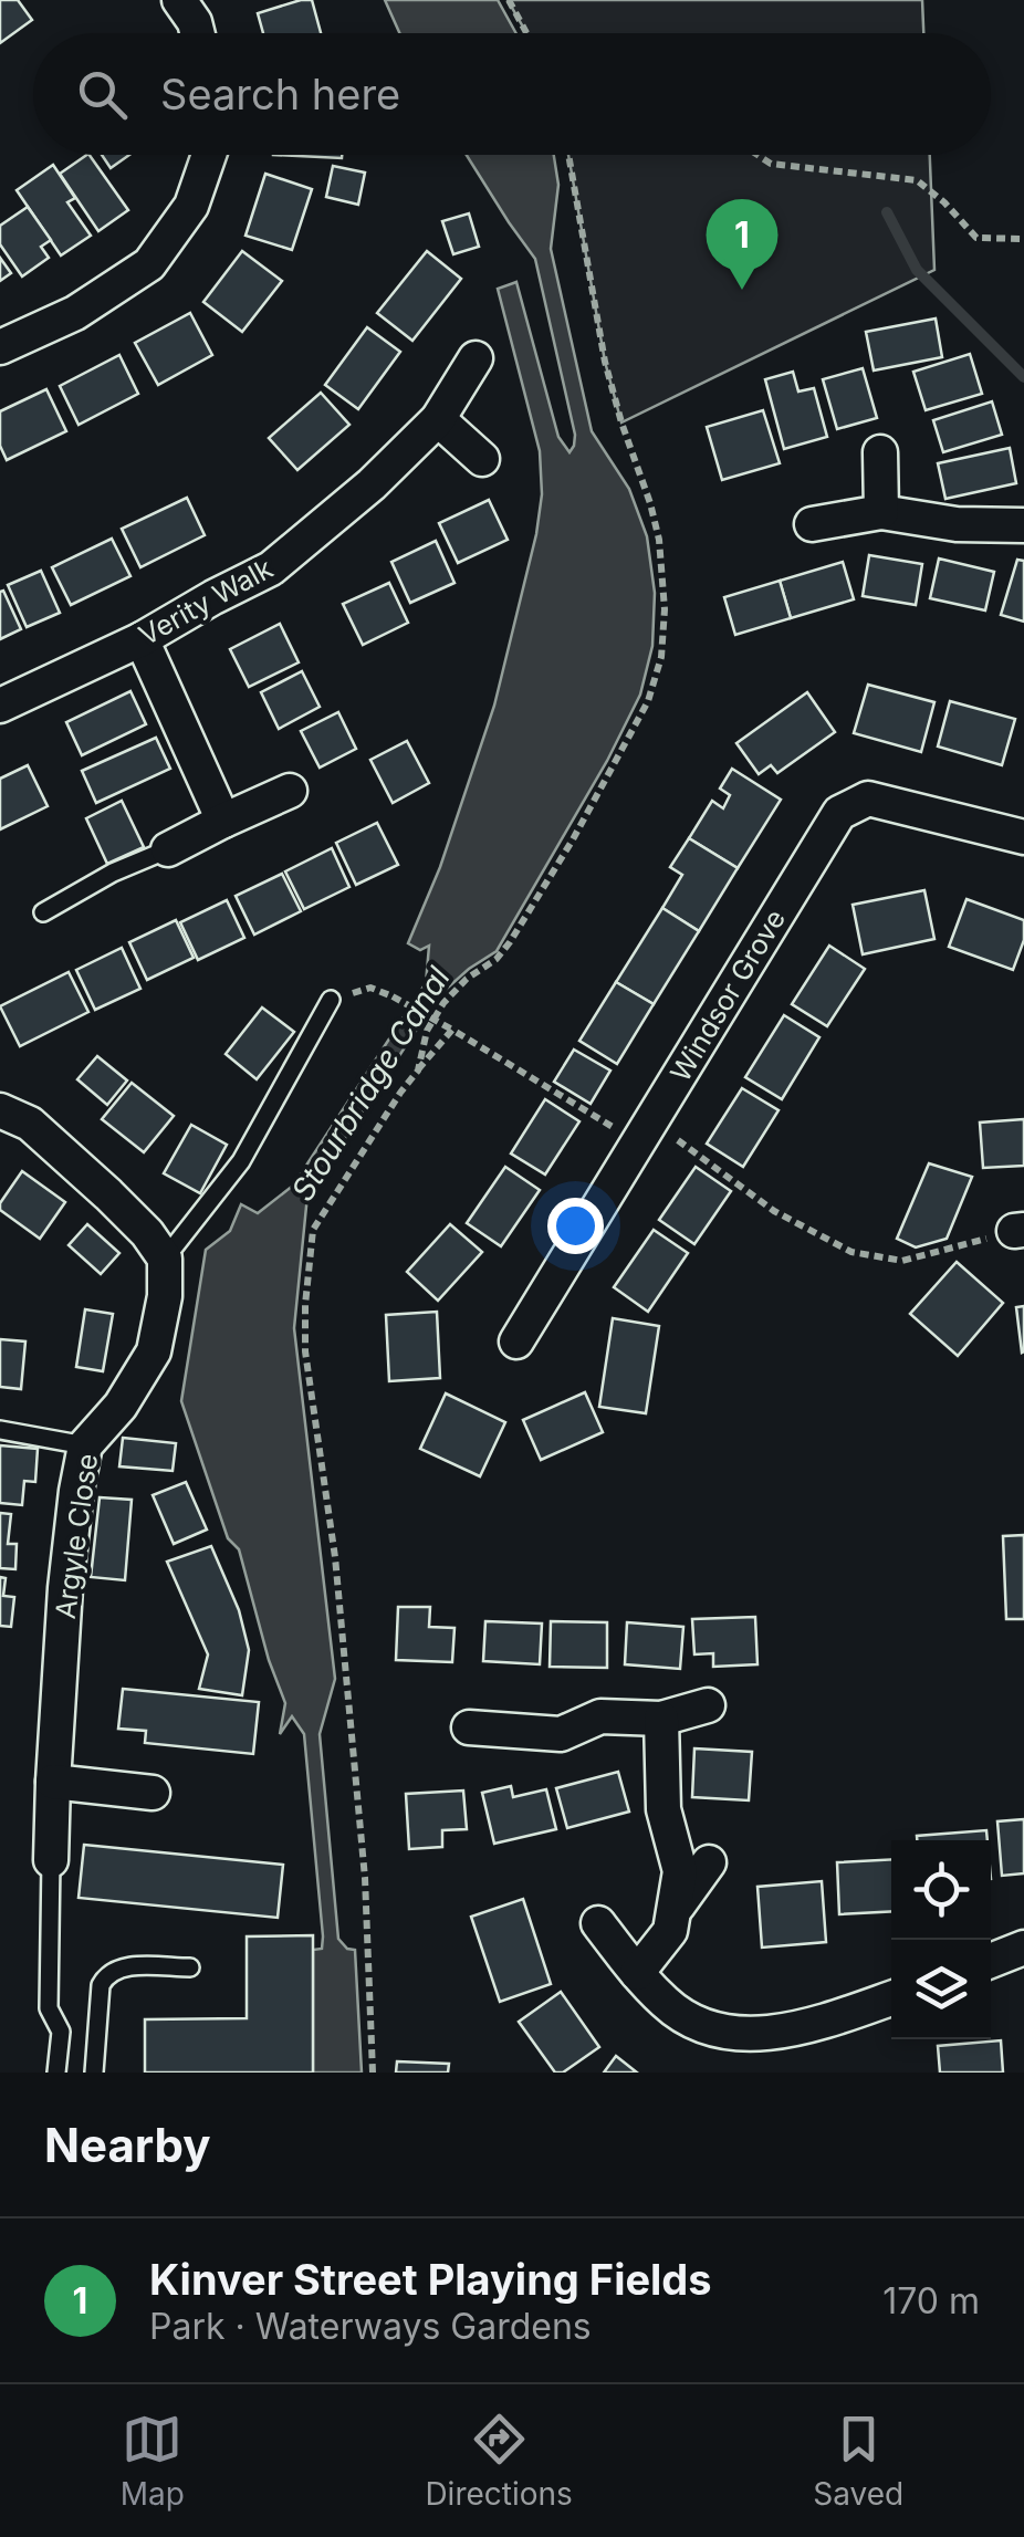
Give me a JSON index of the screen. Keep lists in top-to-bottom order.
{
  "streets": {
    "street": ["Verity Walk", "Windsor Grove", "Argyle Close"]
  },
  "water": ["Stourbridge Canal"],
  "page": {
    "search": "Search here",
    "pins": "1",
    "heading": "Nearby",
    "list": [
      {
        "mark": "1",
        "name": "Kinver Street Playing Fields",
        "note": "Park · Waterways Gardens",
        "value": "170 m"
      }
    ],
    "nav": ["Map", "Directions", "Saved"]
  }
}
